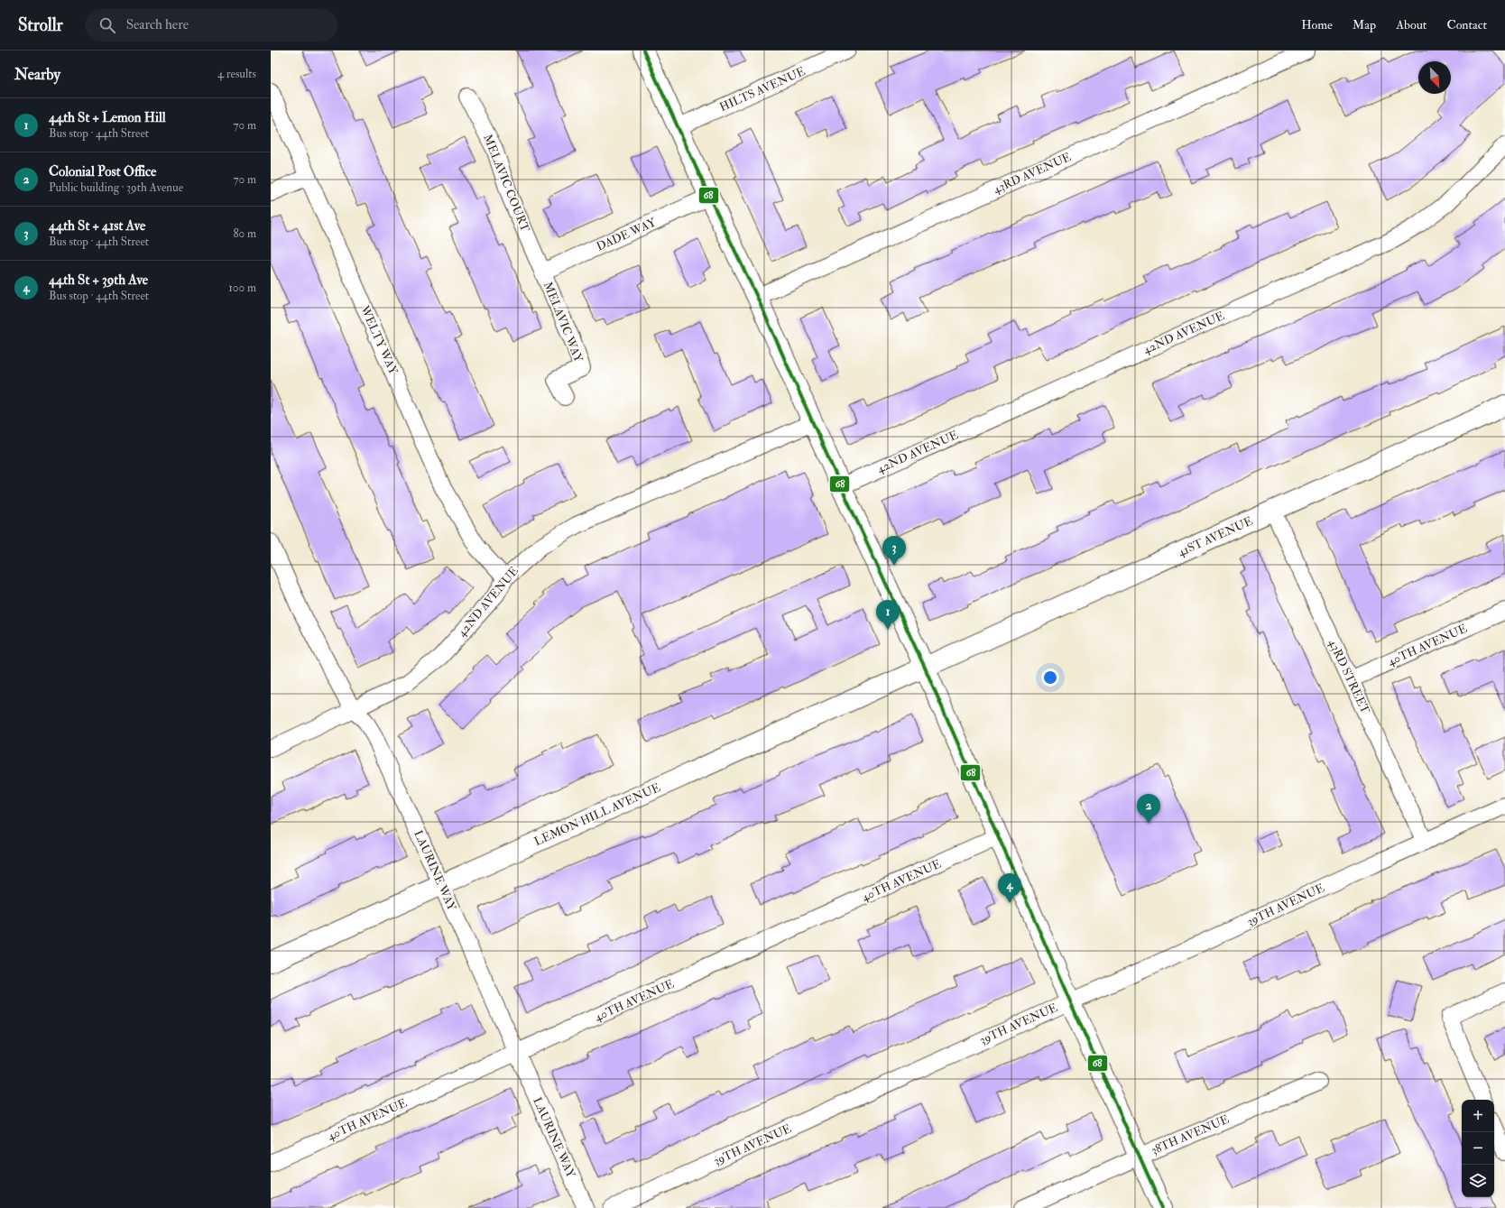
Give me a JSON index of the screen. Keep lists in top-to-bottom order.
{
  "streets": {
    "street": [
      "HILTS AVENUE",
      "43RD AVENUE",
      "MELAVIC COURT",
      "DADE WAY",
      "MELAVIC WAY",
      "42ND AVENUE",
      "WELTY WAY",
      "41ST AVENUE",
      "40TH AVENUE",
      "43RD STREET",
      "LEMON HILL AVENUE",
      "LAURINE WAY",
      "39TH AVENUE",
      "38TH AVENUE"
    ]
  },
  "crossings": [
    ["MELAVIC COURT", "DADE WAY"],
    ["MELAVIC COURT", "MELAVIC WAY"],
    ["DADE WAY", "MELAVIC WAY"],
    ["42ND AVENUE", "WELTY WAY"],
    ["42ND AVENUE", "LAURINE WAY"],
    ["41ST AVENUE", "43RD STREET"],
    ["41ST AVENUE", "LEMON HILL AVENUE"],
    ["40TH AVENUE", "43RD STREET"],
    ["40TH AVENUE", "LAURINE WAY"],
    ["43RD STREET", "39TH AVENUE"],
    ["LEMON HILL AVENUE", "LAURINE WAY"]
  ],
  "lines": ["transit line 68"],
  "north": "bottom right",
  "page": {
    "header": "Strollr",
    "search": "Search here",
    "nav": [
      "Home",
      "Map",
      "About",
      "Contact"
    ],
    "heading": ["Nearby", "4 results"],
    "list": [
      {
        "mark": "1",
        "name": "44th St + Lemon Hill",
        "note": "Bus stop · 44th Street",
        "value": "70 m"
      },
      {
        "mark": "2",
        "name": "Colonial Post Office",
        "note": "Public building · 39th Avenue",
        "value": "70 m"
      },
      {
        "mark": "3",
        "name": "44th St + 41st Ave",
        "note": "Bus stop · 44th Street",
        "value": "80 m"
      },
      {
        "mark": "4",
        "name": "44th St + 39th Ave",
        "note": "Bus stop · 44th Street",
        "value": "100 m"
      }
    ],
    "pins": [
      "3",
      "1",
      "2",
      "4"
    ],
    "map_buttons": ["+", "−"]
  }
}
